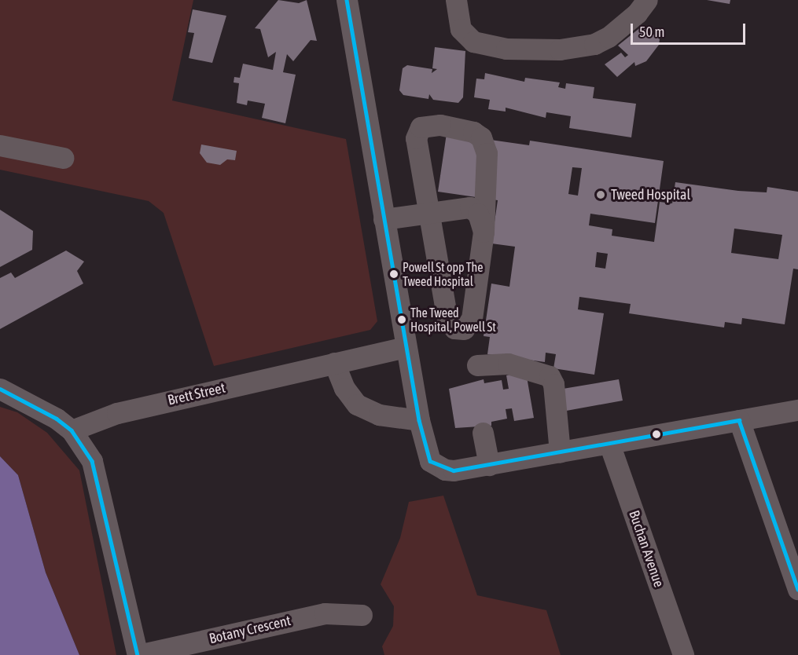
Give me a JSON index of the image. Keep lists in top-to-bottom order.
{
  "streets": {
    "street": ["Brett Street", "Buchan Avenue", "Botany Crescent"]
  },
  "places": ["Tweed Hospital", "Powell St opp The Tweed Hospital", "The Tweed Hospital, Powell St"],
  "scale_bar": "50 m"
}
